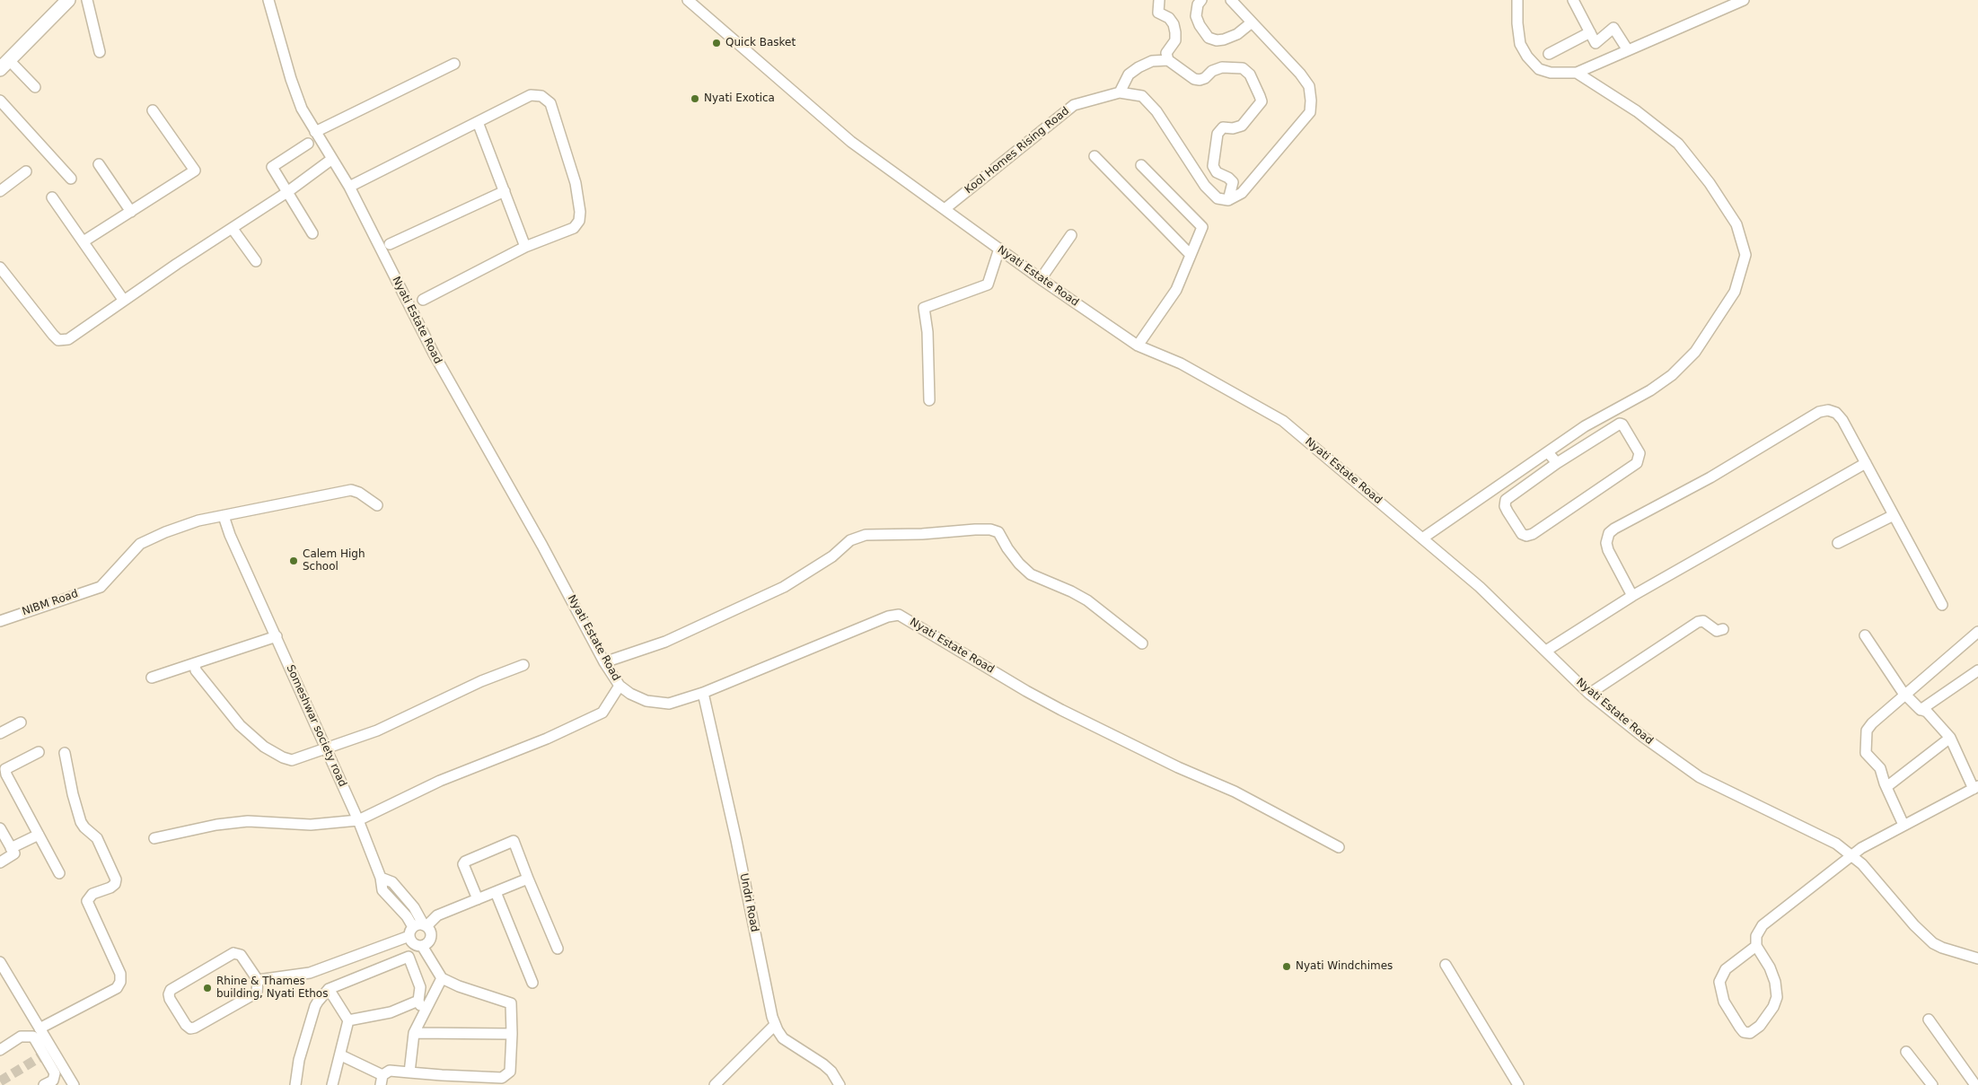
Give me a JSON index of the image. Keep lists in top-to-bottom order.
{
  "streets": {
    "street": [
      "Kool Homes Rising Road",
      "Nyati Estate Road",
      "NIBM Road",
      "Someshwar society road",
      "Undri Road"
    ]
  },
  "crossings": [
    ["Kool Homes Rising Road", "Nyati Estate Road"],
    ["Nyati Estate Road", "Undri Road"],
    ["NIBM Road", "Someshwar society road"]
  ],
  "places": [
    "Quick Basket",
    "Nyati Exotica",
    "Calem High School",
    "Nyati Windchimes",
    "Rhine & Thames building, Nyati Ethos"
  ]
}
